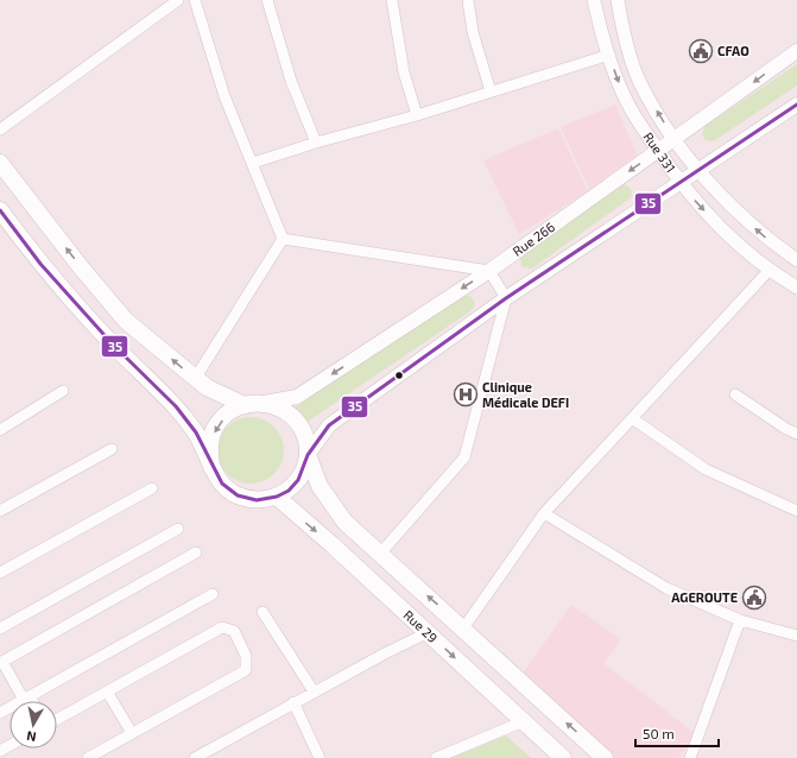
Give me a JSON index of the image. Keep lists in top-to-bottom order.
{
  "streets": {
    "main road": ["Rue 266", "Rue 29"],
    "street": ["Rue 331"]
  },
  "crossings": [
    ["Rue 331", "Rue 266"],
    ["Rue 266", "Rue 29"]
  ],
  "places": {
    "public building": ["CFAO", "AGEROUTE"],
    "hospital": ["Clinique Médicale DEFI"]
  },
  "lines": ["transit line 35"],
  "scale_bar": "50 m",
  "north": "bottom"
}
